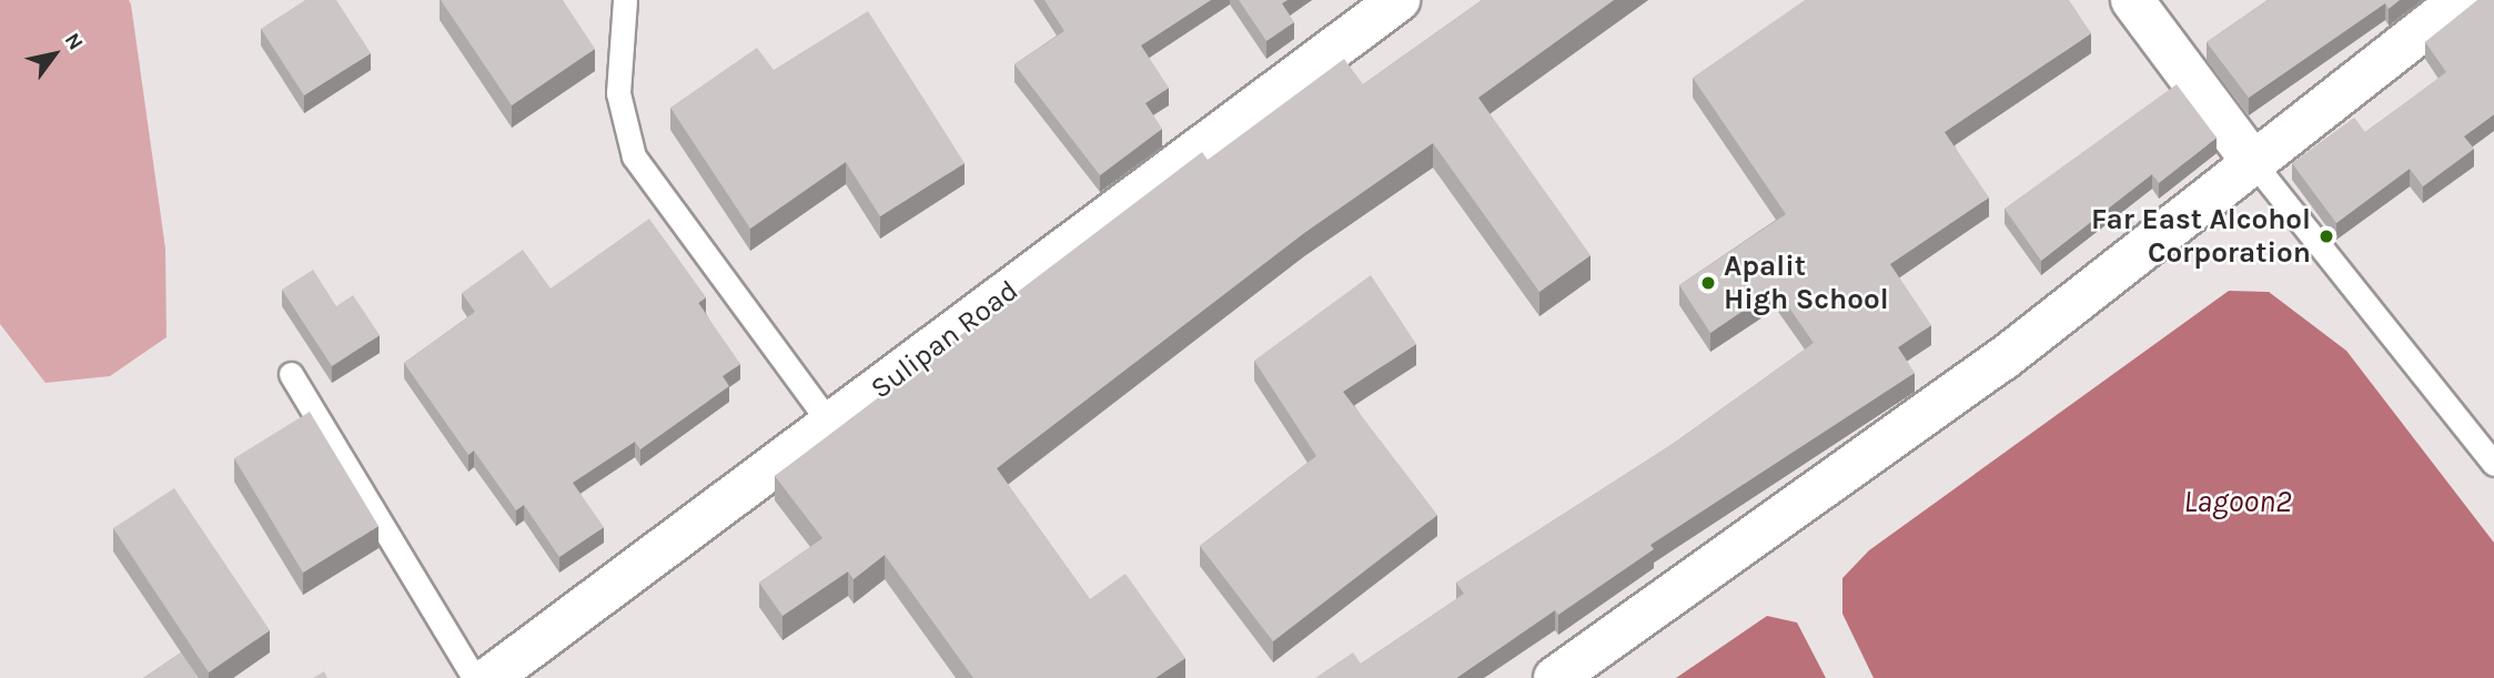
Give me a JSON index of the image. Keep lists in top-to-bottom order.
{
  "streets": {
    "street": ["Sulipan Road"]
  },
  "water": ["Lagoon2"],
  "places": ["Far East Alcohol Corporation", "Apalit High School"],
  "north": "top right"
}
